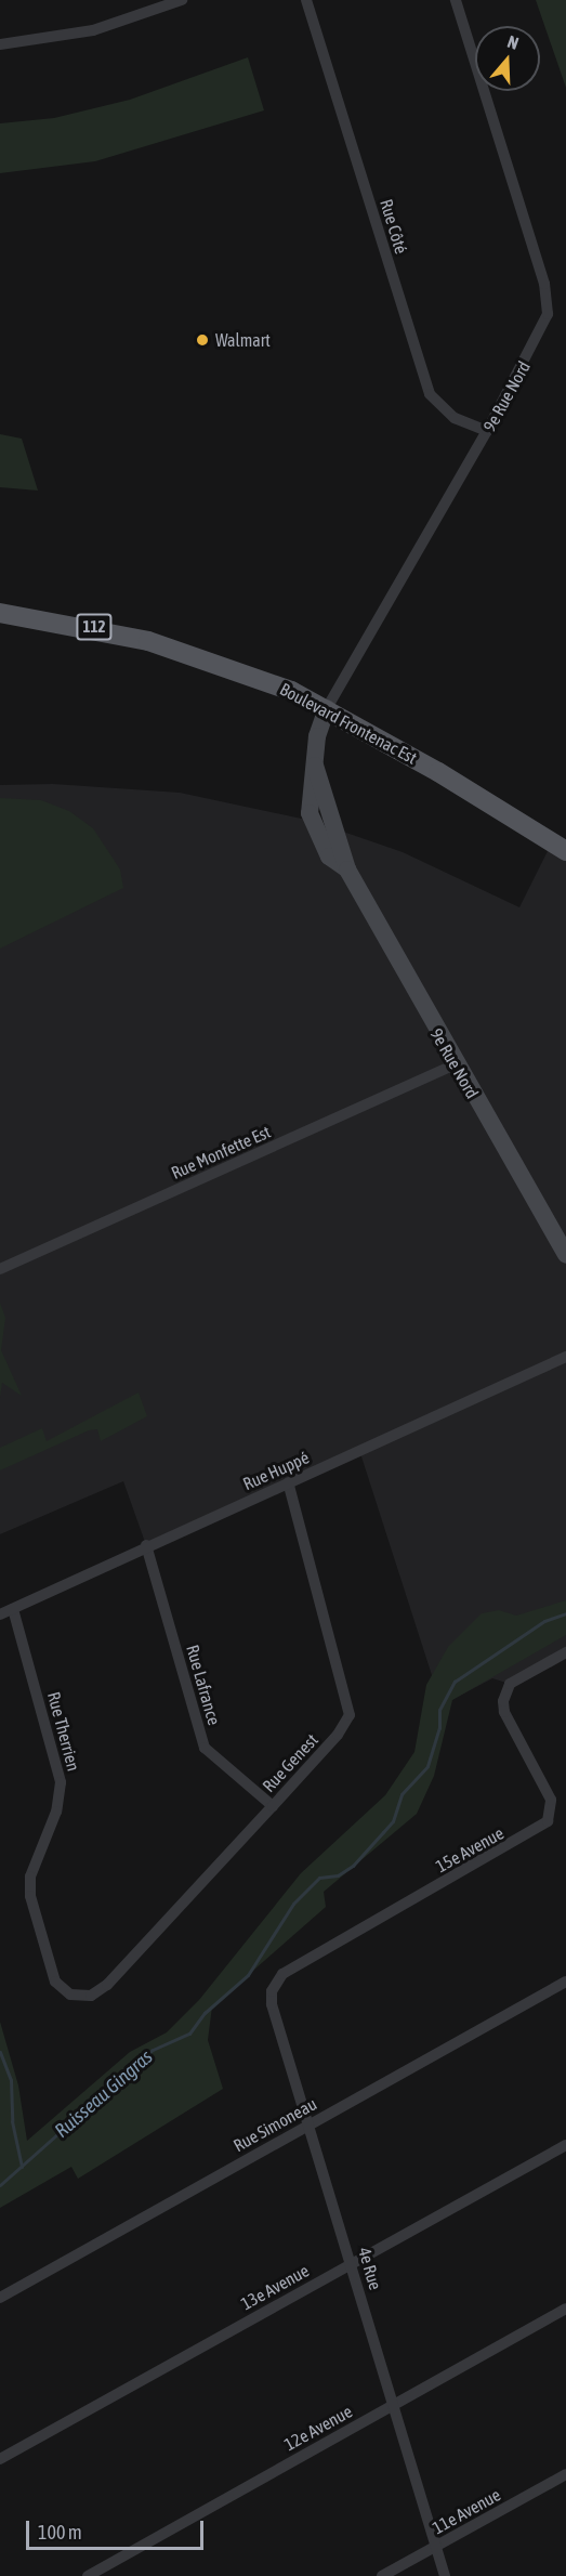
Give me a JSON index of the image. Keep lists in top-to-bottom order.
{
  "streets": {
    "main road": ["112", "Boulevard Frontenac Est"],
    "street": [
      "Rue Côté",
      "9e Rue Nord",
      "Rue Monfette Est",
      "Rue Huppé",
      "Rue Lafrance",
      "Rue Therrien",
      "Rue Genest",
      "15e Avenue",
      "Rue Simoneau",
      "4e Rue",
      "13e Avenue",
      "12e Avenue",
      "11e Avenue"
    ]
  },
  "crossings": [
    ["Rue Côté", "9e Rue Nord"],
    ["9e Rue Nord", "Boulevard Frontenac Est"],
    ["9e Rue Nord", "Rue Monfette Est"],
    ["Rue Huppé", "Rue Lafrance"],
    ["Rue Huppé", "Rue Therrien"],
    ["Rue Huppé", "Rue Genest"],
    ["Rue Lafrance", "Rue Genest"],
    ["Rue Therrien", "Rue Genest"],
    ["15e Avenue", "4e Rue"],
    ["Rue Simoneau", "4e Rue"],
    ["4e Rue", "13e Avenue"],
    ["4e Rue", "12e Avenue"],
    ["4e Rue", "11e Avenue"]
  ],
  "water": ["Ruisseau Gingras"],
  "places": ["Walmart"],
  "scale_bar": "100 m",
  "north": "top"
}
